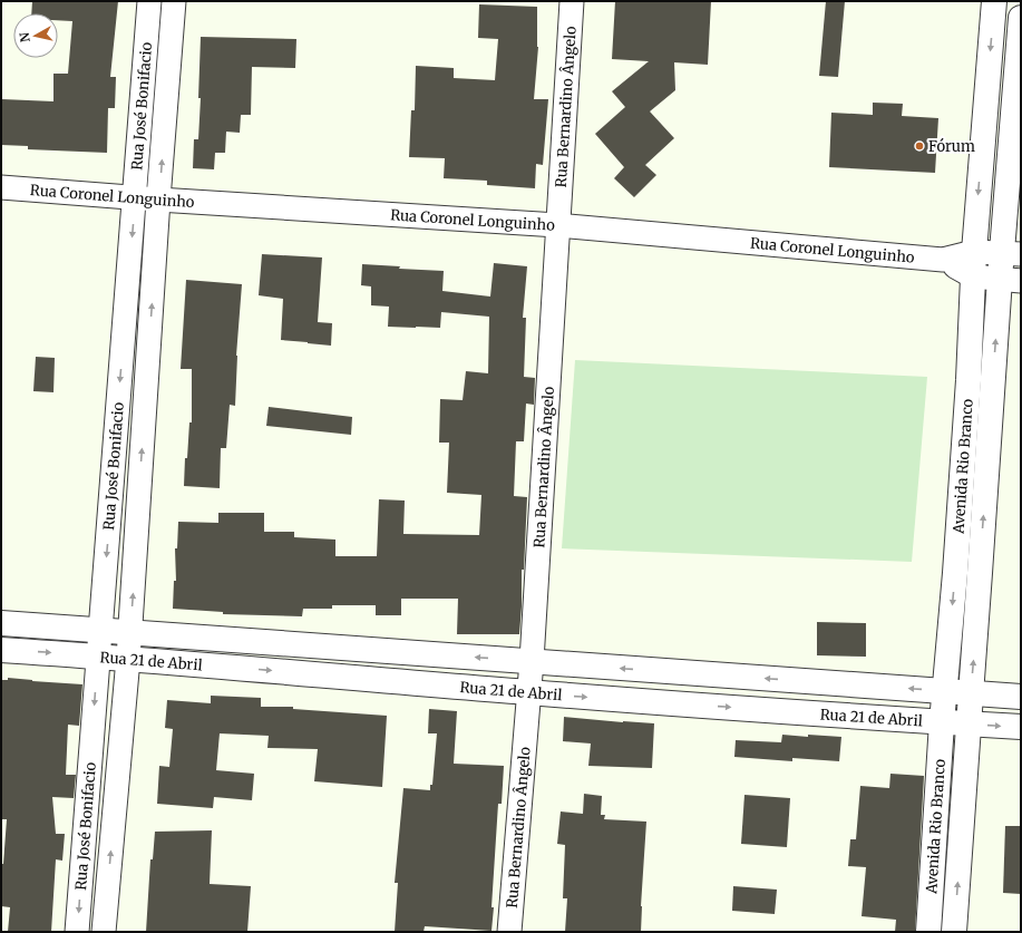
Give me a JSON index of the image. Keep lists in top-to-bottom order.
{
  "streets": {
    "street": [
      "Rua Bernardino Ângelo",
      "Rua José Bonifacio",
      "Rua Coronel Longuinho",
      "Avenida Rio Branco",
      "Rua 21 de Abril"
    ]
  },
  "crossings": [
    ["Rua Bernardino Ângelo", "Rua Coronel Longuinho"],
    ["Rua Bernardino Ângelo", "Rua 21 de Abril"],
    ["Rua José Bonifacio", "Rua Coronel Longuinho"],
    ["Rua José Bonifacio", "Rua 21 de Abril"],
    ["Rua Coronel Longuinho", "Avenida Rio Branco"],
    ["Avenida Rio Branco", "Rua 21 de Abril"]
  ],
  "places": ["Fórum"],
  "north": "left"
}
